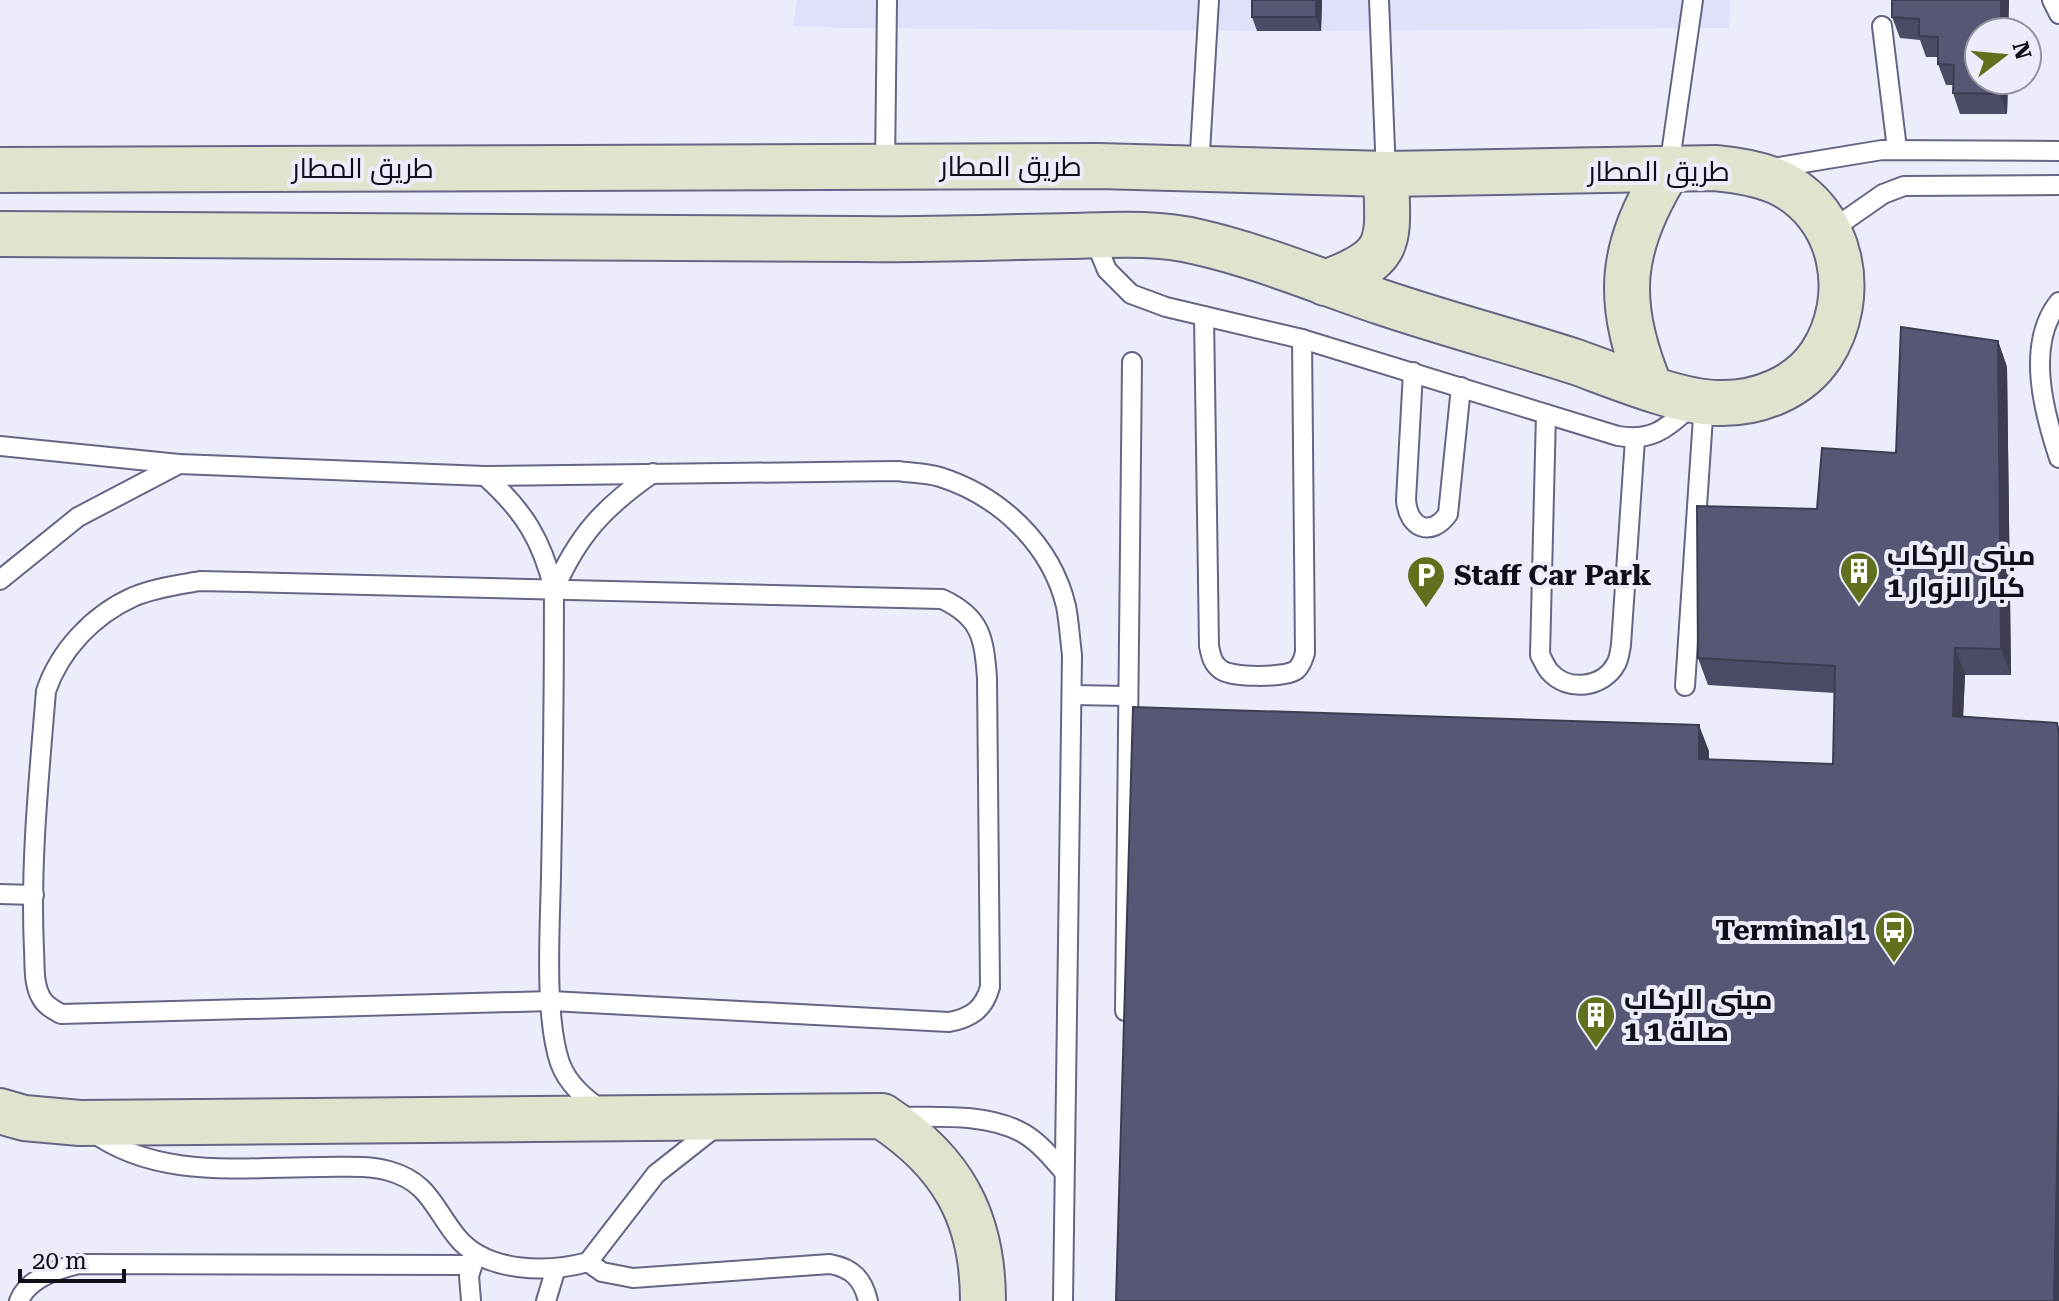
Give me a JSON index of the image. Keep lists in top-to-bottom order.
{
  "streets": {
    "street": ["طريق المطار"]
  },
  "places": {
    "building": ["مبنى الركاب 1 كبار الزوار", "مبنى الركاب 1 صالة 1"],
    "parking": ["Staff Car Park"],
    "bus stop": ["Terminal 1"]
  },
  "scale_bar": "20 m",
  "north": "right"
}
